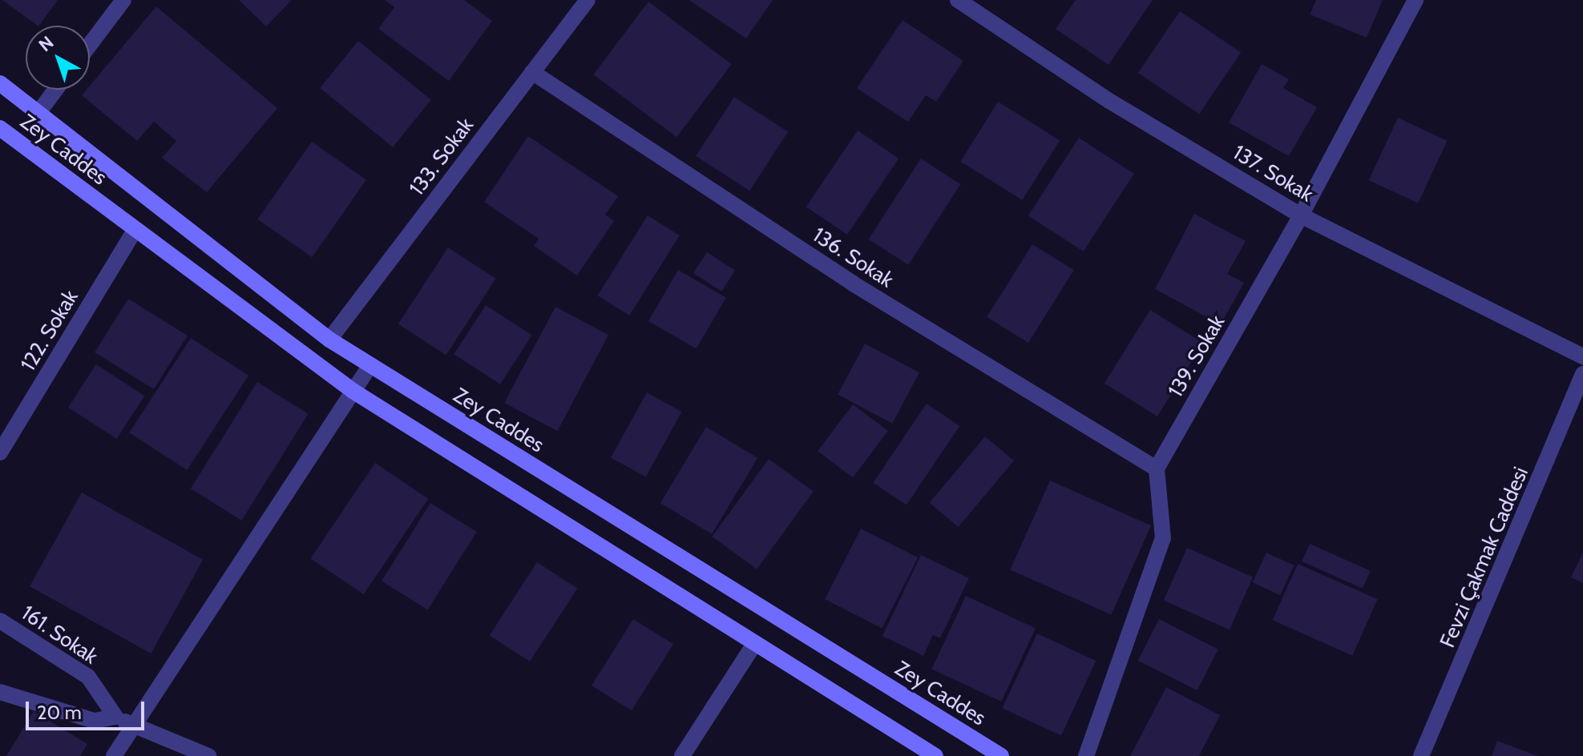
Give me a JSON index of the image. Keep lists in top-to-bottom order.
{
  "streets": {
    "main road": ["Zey Caddes"],
    "street": [
      "133. Sokak",
      "137. Sokak",
      "136. Sokak",
      "122. Sokak",
      "139. Sokak",
      "Fevzi Çakmak Caddesi",
      "161. Sokak"
    ]
  },
  "crossings": [
    ["Zey Caddes", "133. Sokak"],
    ["Zey Caddes", "122. Sokak"],
    ["133. Sokak", "136. Sokak"],
    ["137. Sokak", "139. Sokak"],
    ["136. Sokak", "139. Sokak"]
  ],
  "scale_bar": "20 m",
  "north": "top left"
}
